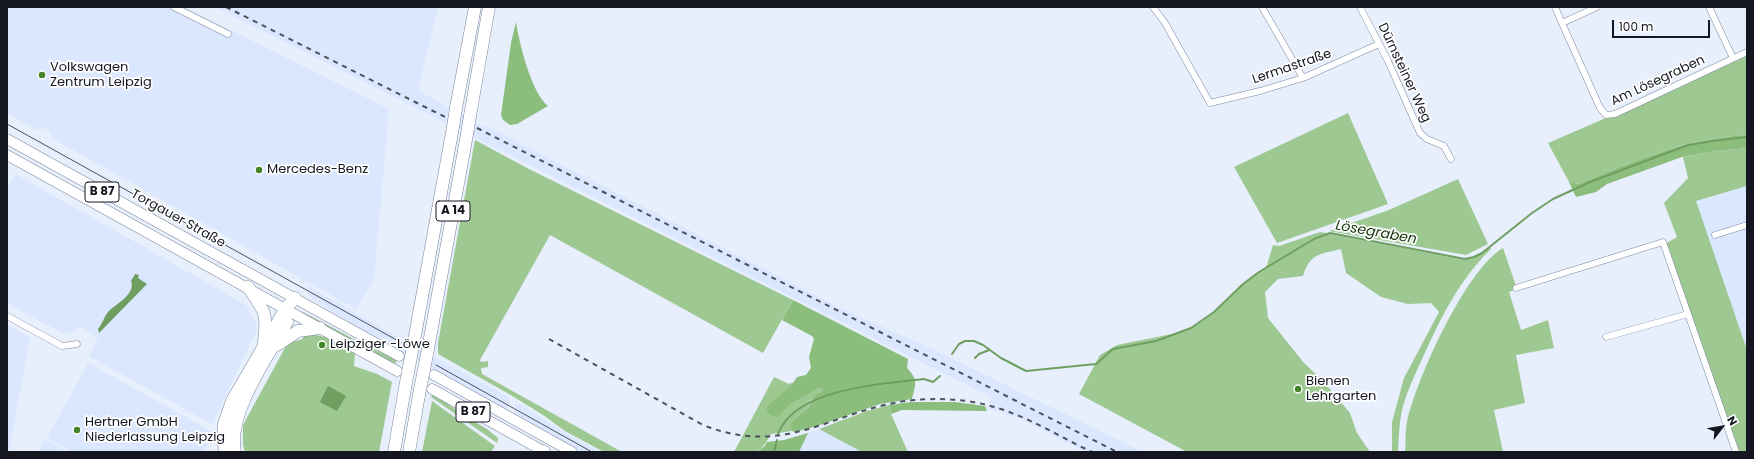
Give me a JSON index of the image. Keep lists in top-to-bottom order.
{
  "streets": {
    "highway": ["A 14"],
    "main road": ["B 87", "Torgauer Straße"],
    "street": ["Lermastraße", "Dürnsteiner Weg", "Am Lösegraben"]
  },
  "crossings": [
    ["Lermastraße", "Dürnsteiner Weg"],
    ["B 87", "Torgauer Straße"]
  ],
  "water": ["Lösegraben"],
  "places": [
    "Volkswagen Zentrum Leipzig",
    "Mercedes-Benz",
    "Leipziger -Löwe",
    "Bienen Lehrgarten",
    "Hertner GmbH Niederlassung Leipzig"
  ],
  "scale_bar": "100 m",
  "north": "top right"
}
